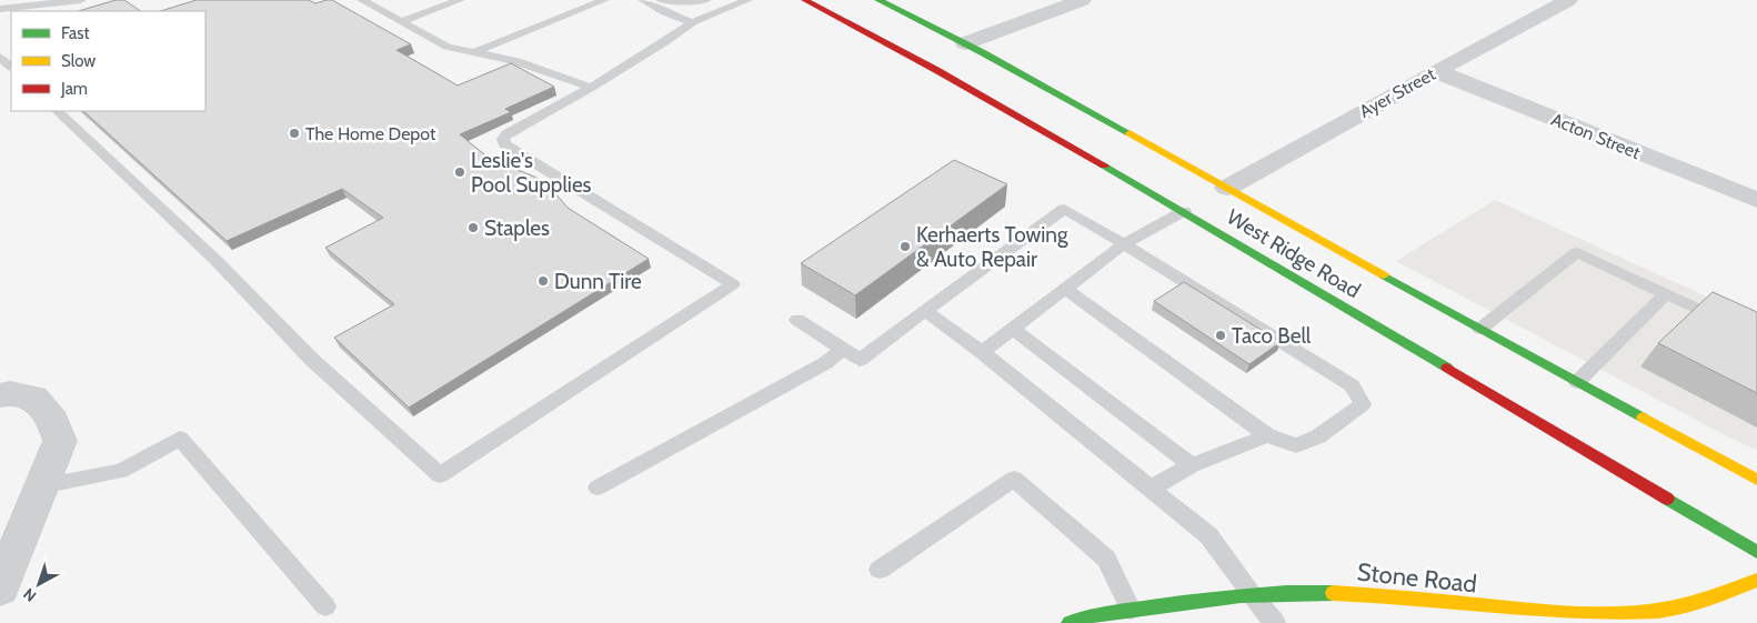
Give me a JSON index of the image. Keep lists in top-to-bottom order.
{
  "streets": {
    "main road": ["West Ridge Road", "Stone Road"],
    "street": ["Ayer Street", "Acton Street"]
  },
  "crossings": [
    ["Ayer Street", "Acton Street"],
    ["Ayer Street", "West Ridge Road"]
  ],
  "places": [
    "The Home Depot",
    "Leslie's Pool Supplies",
    "Staples",
    "Kerhaerts Towing & Auto Repair",
    "Dunn Tire",
    "Taco Bell"
  ],
  "legend": ["Fast", "Slow", "Jam"],
  "north": "bottom left"
}
